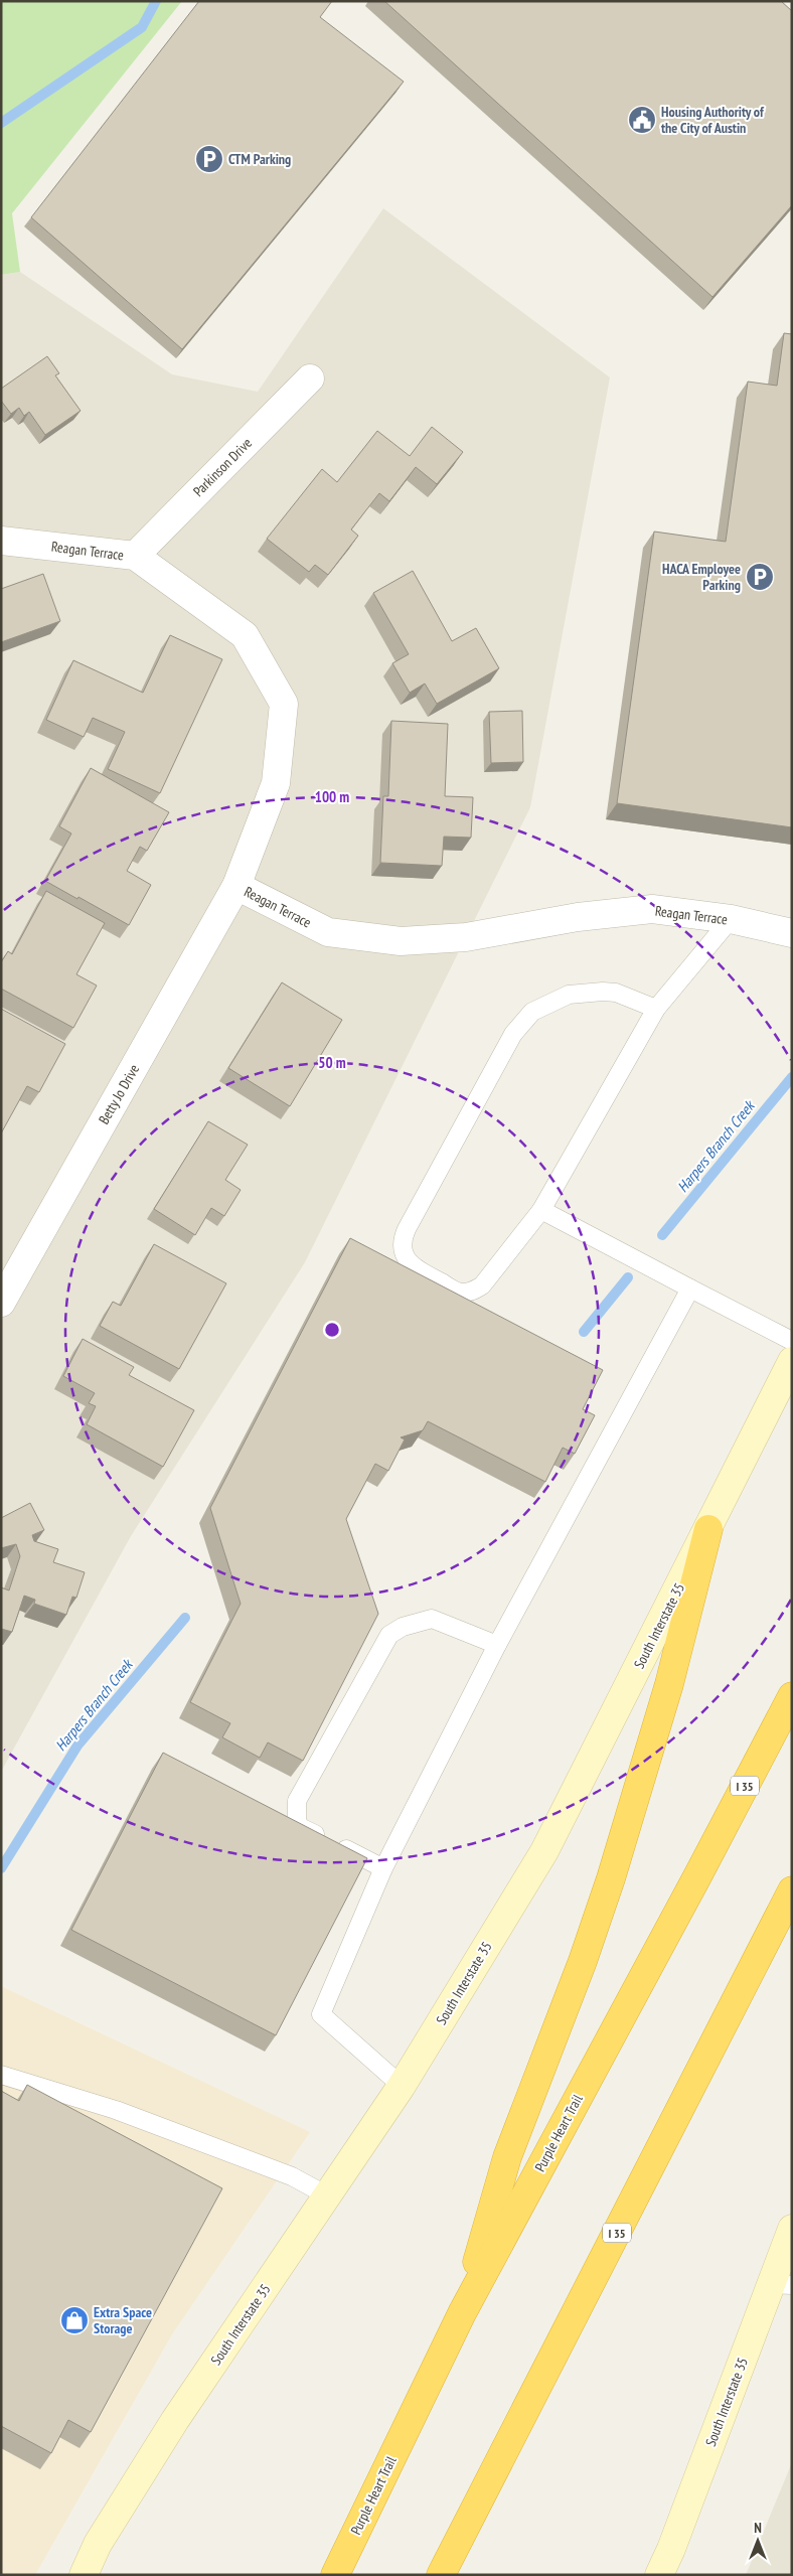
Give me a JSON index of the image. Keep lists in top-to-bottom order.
{
  "streets": {
    "highway": ["I 35", "Purple Heart Trail"],
    "main road": ["South Interstate 35"],
    "street": ["Parkinson Drive", "Reagan Terrace", "Betty Jo Drive"]
  },
  "crossings": [
    ["Parkinson Drive", "Reagan Terrace"],
    ["Reagan Terrace", "Betty Jo Drive"]
  ],
  "water": ["Harpers Branch Creek"],
  "places": {
    "public building": ["Housing Authority of the City of Austin"],
    "parking": ["CTM Parking", "HACA Employee Parking"],
    "shop": ["Extra Space Storage"]
  },
  "north": "top",
  "rings": ["100 m", "50 m"]
}
